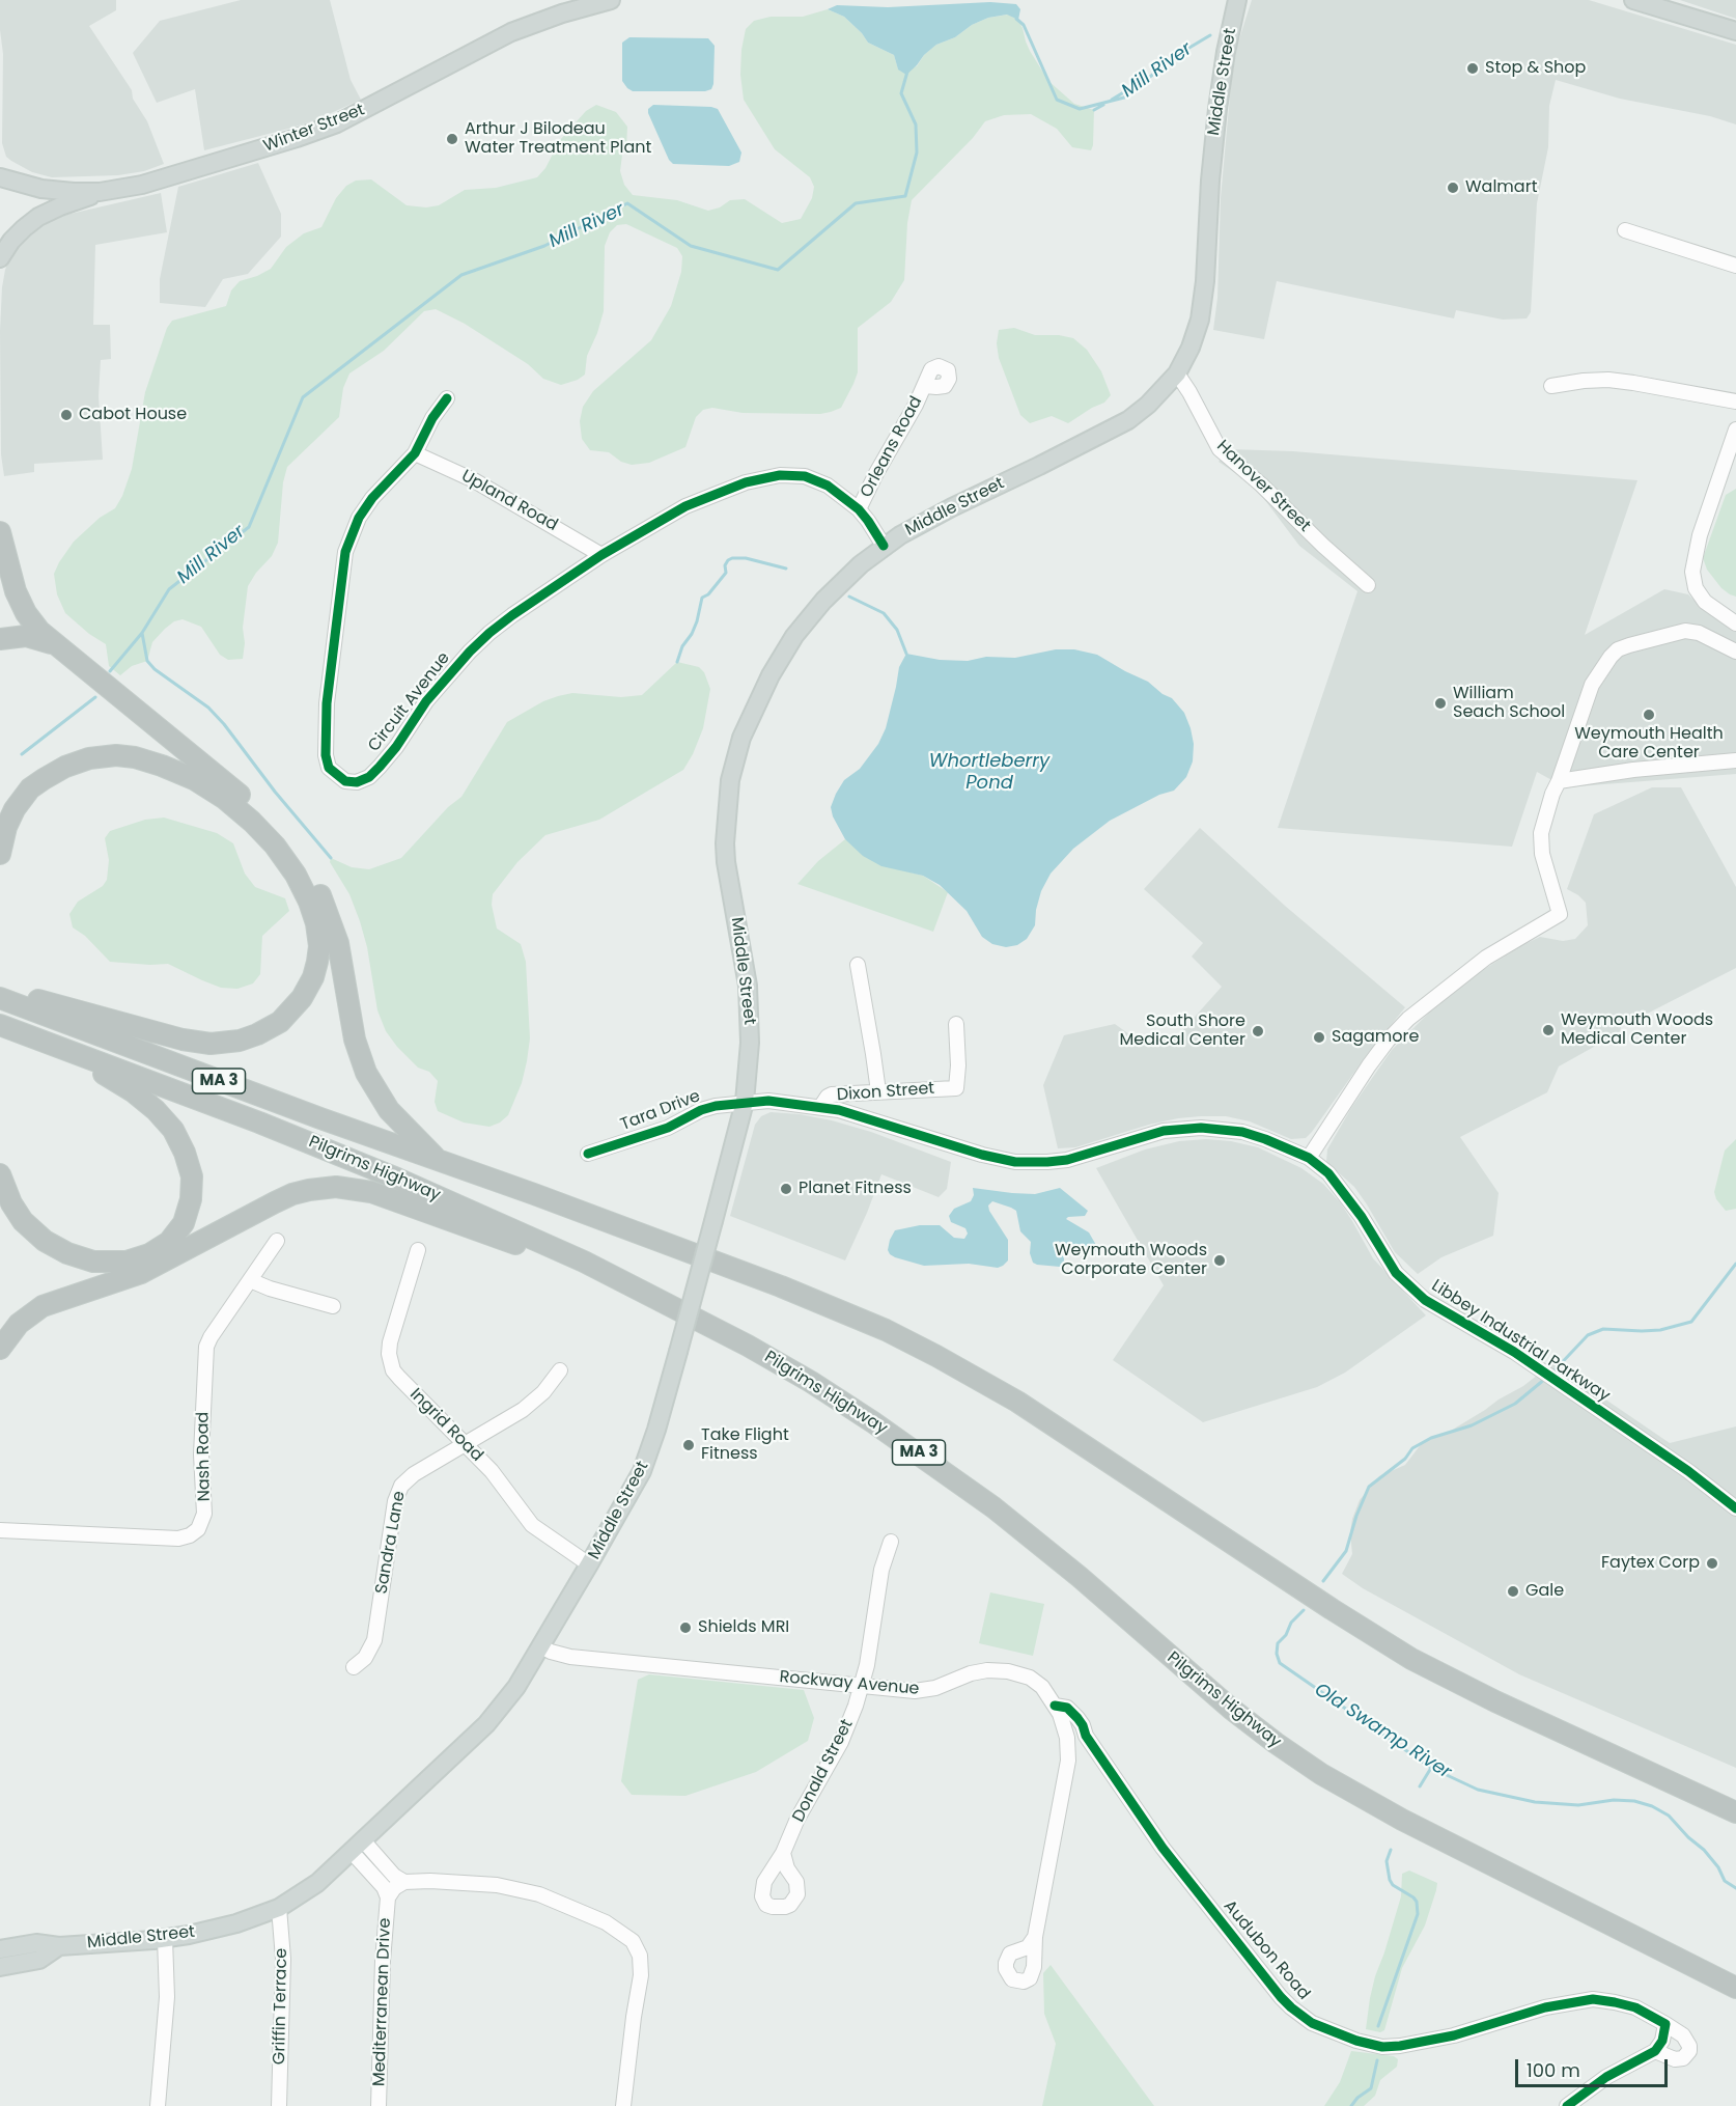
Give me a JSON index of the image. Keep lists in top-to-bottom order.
{
  "streets": {
    "highway": ["MA 3", "Pilgrims Highway"],
    "main road": ["Middle Street", "Winter Street"],
    "street": [
      "Orleans Road",
      "Hanover Street",
      "Upland Road",
      "Circuit Avenue",
      "Dixon Street",
      "Tara Drive",
      "Libbey Industrial Parkway",
      "Ingrid Road",
      "Nash Road",
      "Sandra Lane",
      "Rockway Avenue",
      "Donald Street",
      "Audubon Road",
      "Mediterranean Drive",
      "Griffin Terrace"
    ]
  },
  "crossings": [
    ["Middle Street", "Hanover Street"],
    ["Middle Street", "Circuit Avenue"],
    ["Middle Street", "Tara Drive"],
    ["Middle Street", "Libbey Industrial Parkway"],
    ["Middle Street", "Ingrid Road"],
    ["Middle Street", "Rockway Avenue"],
    ["Middle Street", "Mediterranean Drive"],
    ["Middle Street", "Griffin Terrace"],
    ["Orleans Road", "Circuit Avenue"],
    ["Upland Road", "Circuit Avenue"],
    ["Dixon Street", "Libbey Industrial Parkway"],
    ["Tara Drive", "Libbey Industrial Parkway"],
    ["Ingrid Road", "Sandra Lane"],
    ["Rockway Avenue", "Donald Street"],
    ["Rockway Avenue", "Audubon Road"]
  ],
  "water": ["Mill River", "Whortleberry Pond", "Old Swamp River"],
  "places": [
    "Stop & Shop",
    "Arthur J Bilodeau Water Treatment Plant",
    "Walmart",
    "Cabot House",
    "William Seach School",
    "Weymouth Health Care Center",
    "Weymouth Woods Medical Center",
    "South Shore Medical Center",
    "Sagamore",
    "Planet Fitness",
    "Weymouth Woods Corporate Center",
    "Take Flight Fitness",
    "Faytex Corp",
    "Gale",
    "Shields MRI"
  ],
  "scale_bar": "100 m"
}
